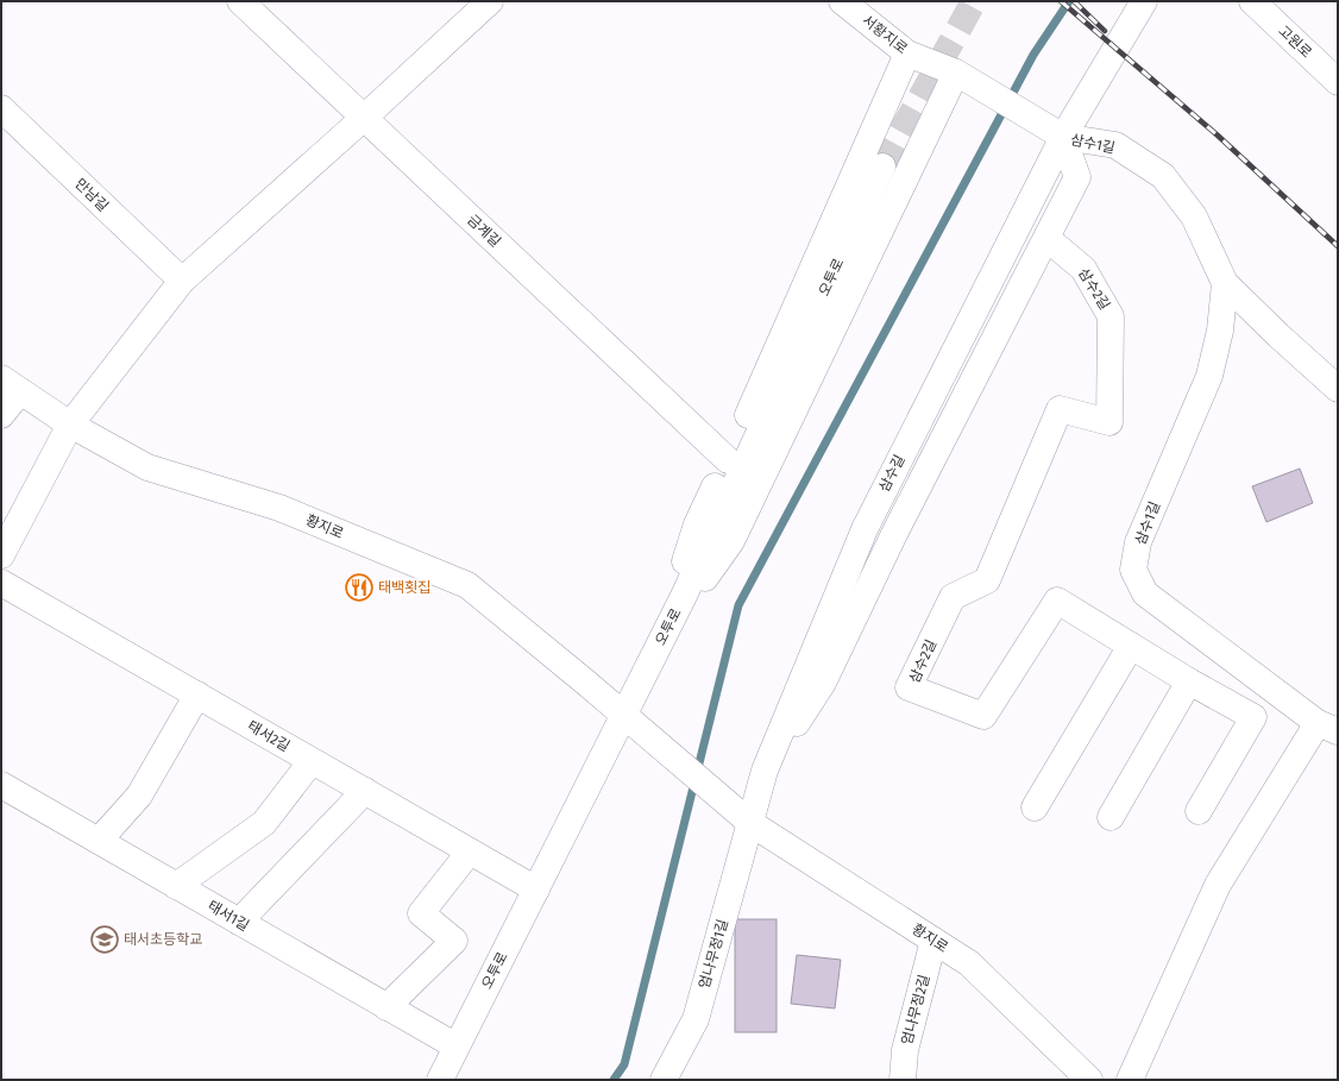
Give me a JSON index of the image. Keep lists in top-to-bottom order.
{
  "streets": {
    "street": [
      "서황지로",
      "고원로",
      "삼수1길",
      "만남길",
      "금계길",
      "오투로",
      "삼수2길",
      "삼수길",
      "황지로",
      "태서2길",
      "태서1길",
      "엄나무정1길",
      "엄나무정2길"
    ]
  },
  "crossings": [
    ["서황지로", "삼수1길"],
    ["서황지로", "삼수길"],
    ["삼수1길", "삼수길"],
    ["오투로", "황지로"],
    ["오투로", "태서2길"],
    ["오투로", "태서1길"],
    ["삼수길", "황지로"],
    ["삼수길", "엄나무정1길"],
    ["황지로", "엄나무정1길"],
    ["황지로", "엄나무정2길"]
  ],
  "places": {
    "restaurant": ["태백횟집"],
    "school or university": ["태서초등학교"]
  }
}
